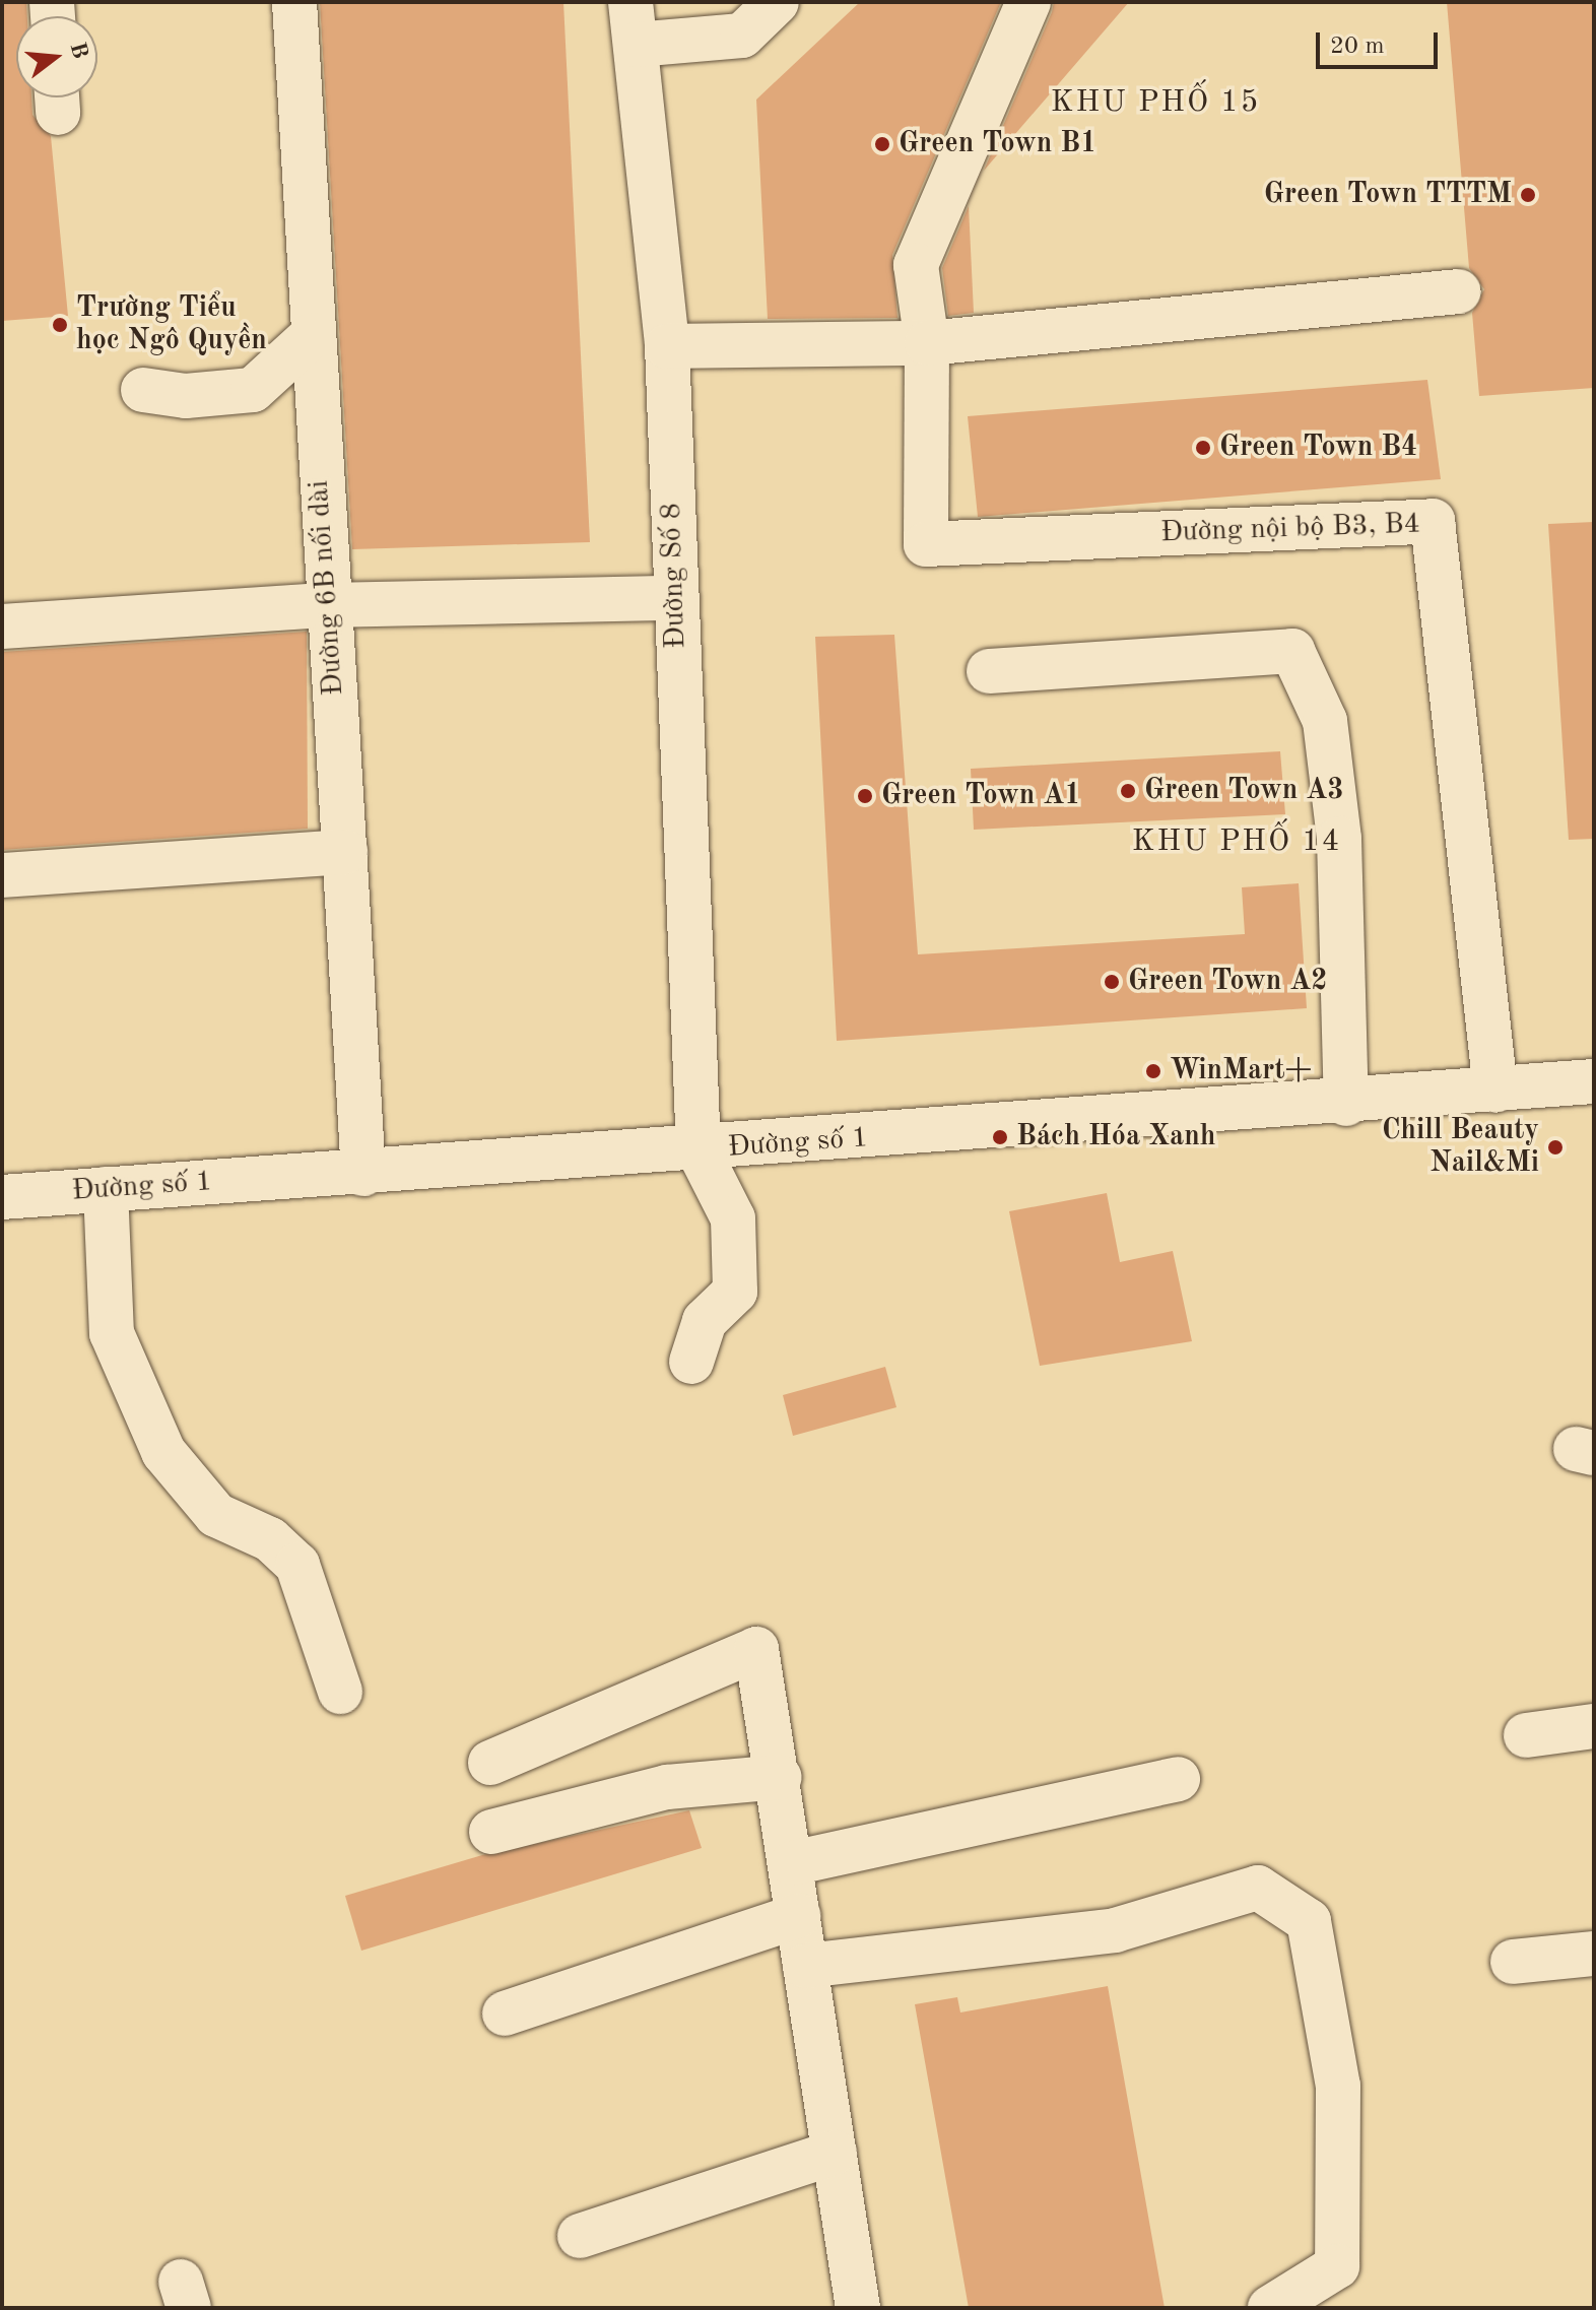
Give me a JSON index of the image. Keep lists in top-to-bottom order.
{
  "streets": {
    "street": [
      "Đường nội bộ B3, B4",
      "Đường Số 8",
      "Đường 6B nối dài",
      "Đường số 1"
    ]
  },
  "crossings": [
    ["Đường nội bộ B3, B4", "Đường số 1"],
    ["Đường Số 8", "Đường số 1"],
    ["Đường 6B nối dài", "Đường số 1"]
  ],
  "districts": ["KHU PHỐ 15", "KHU PHỐ 14"],
  "places": [
    "Green Town B1",
    "Green Town TTTM",
    "Trường Tiểu học Ngô Quyền",
    "Green Town B4",
    "Green Town A3",
    "Green Town A1",
    "Green Town A2",
    "WinMart+",
    "Bách Hóa Xanh",
    "Chill Beauty Nail&Mi"
  ],
  "scale_bar": "20 m",
  "north": "right"
}
